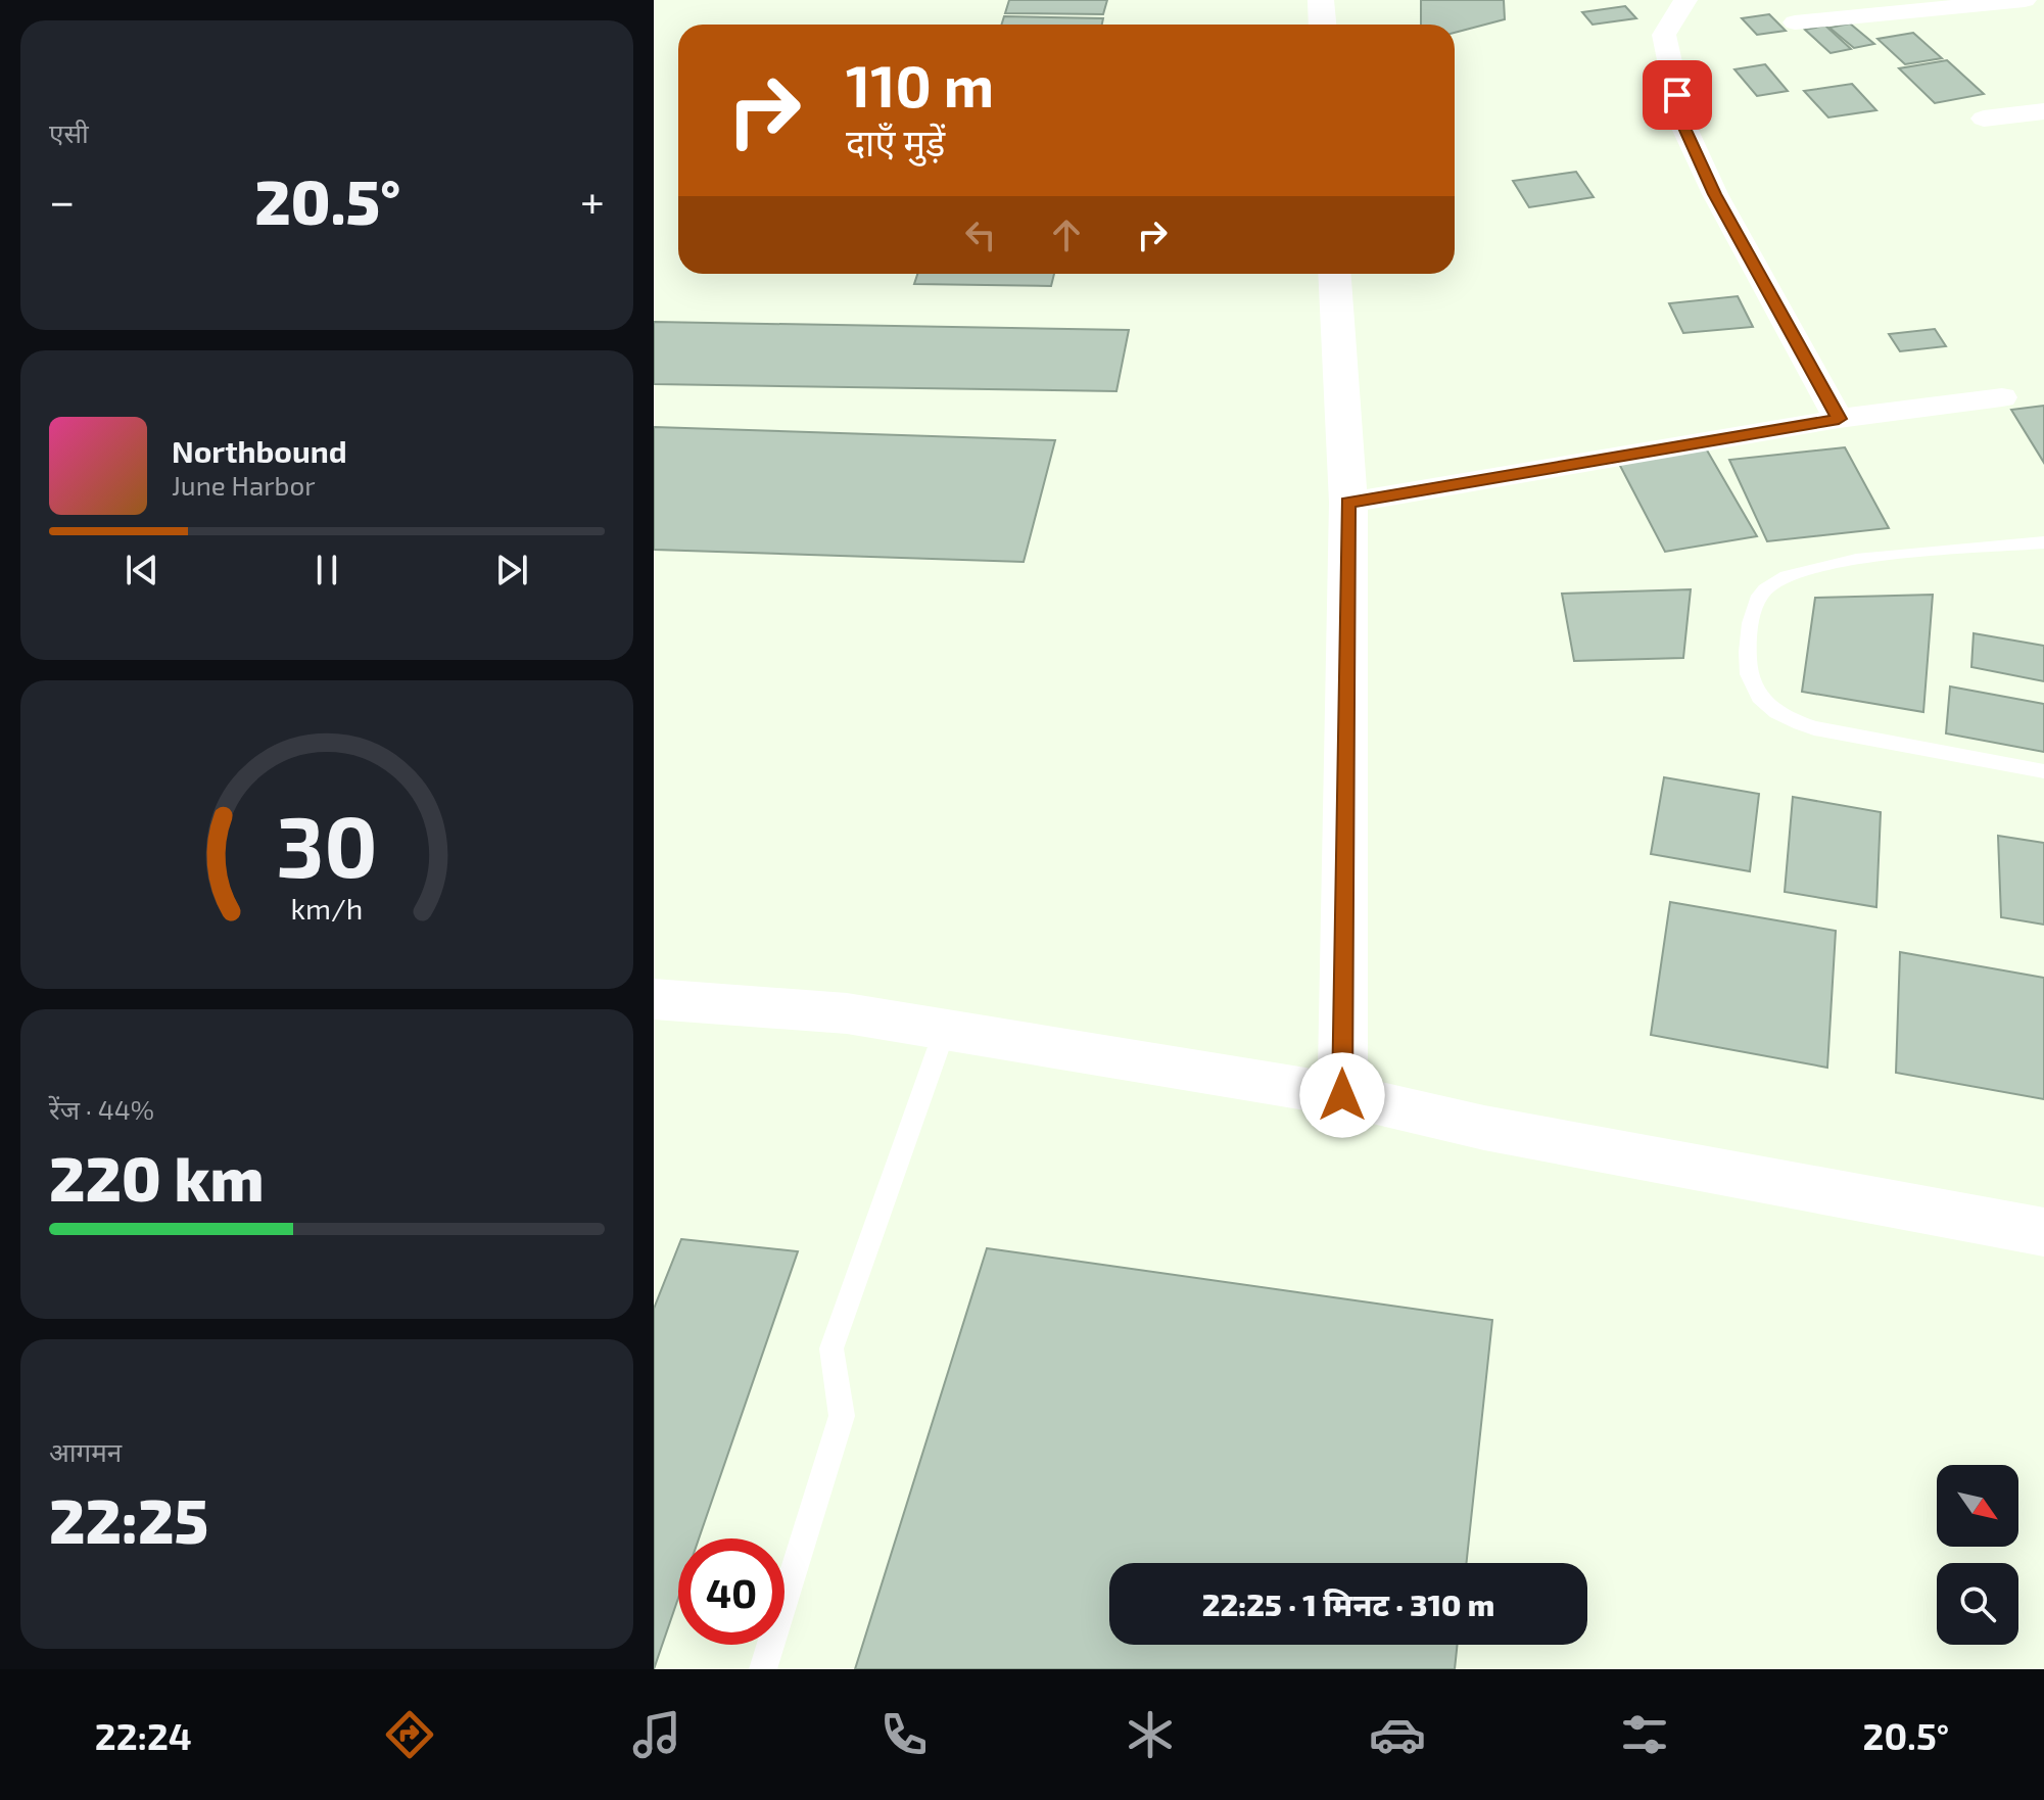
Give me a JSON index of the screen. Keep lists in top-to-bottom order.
{
  "north": "bottom right",
  "page": {
    "tile": [
      "एसी",
      ["रेंज · 44%", "220 km"],
      ["आगमन", "22:25"]
    ],
    "turn": ["110 m", "दाएँ मुड़ें"],
    "heat": ["−", "20.5°", "+"],
    "song": ["Northbound", "June Harbor"],
    "limit": "40",
    "trip": "22:25 · 1 मिनट · 310 m",
    "tabs": ["22:24", "20.5°"],
    "gauge": ["30", "km/h"]
  }
}
